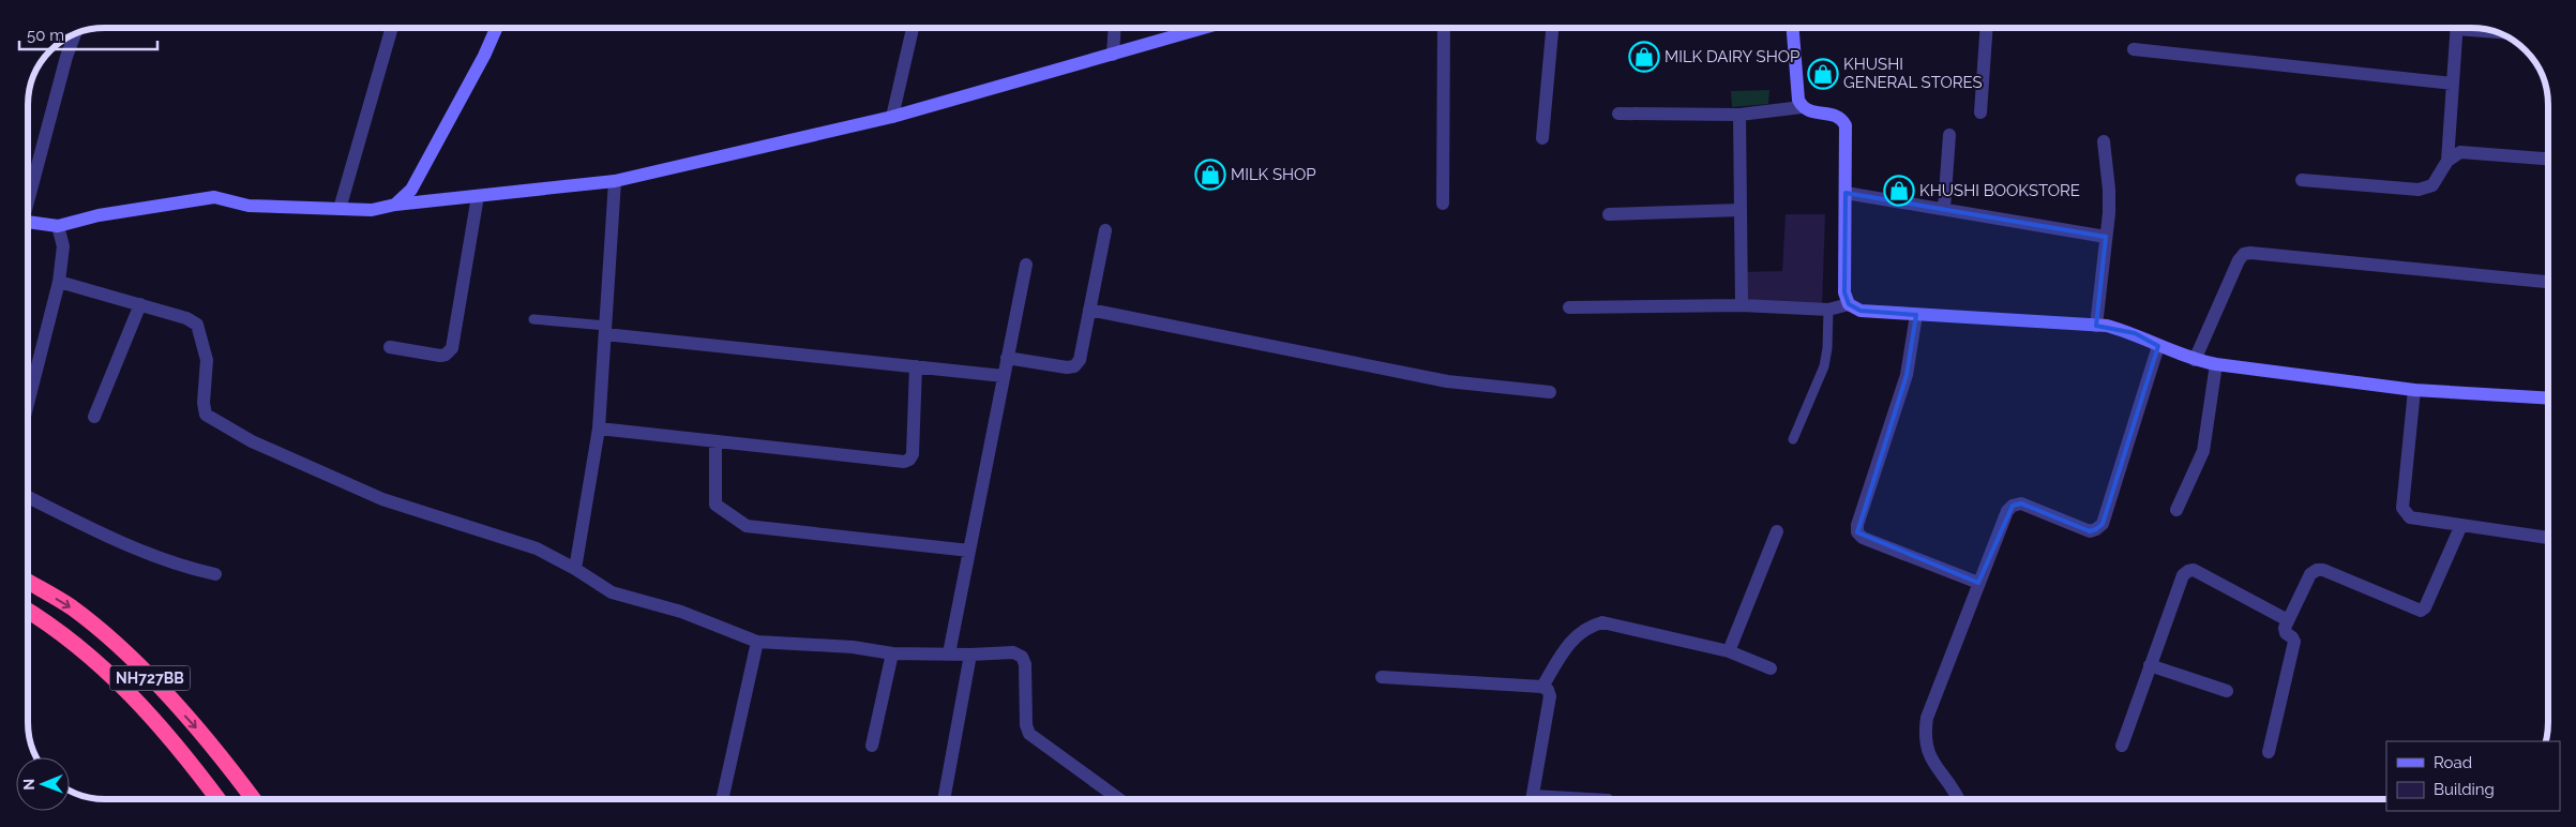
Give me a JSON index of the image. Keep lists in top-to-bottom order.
{
  "streets": {
    "highway": ["NH727BB"]
  },
  "places": {
    "shop": [
      "MILK DAIRY SHOP",
      "KHUSHI GENERAL STORES",
      "MILK SHOP",
      "KHUSHI BOOKSTORE"
    ]
  },
  "legend": ["Road", "Building"],
  "scale_bar": "50 m",
  "north": "left"
}
